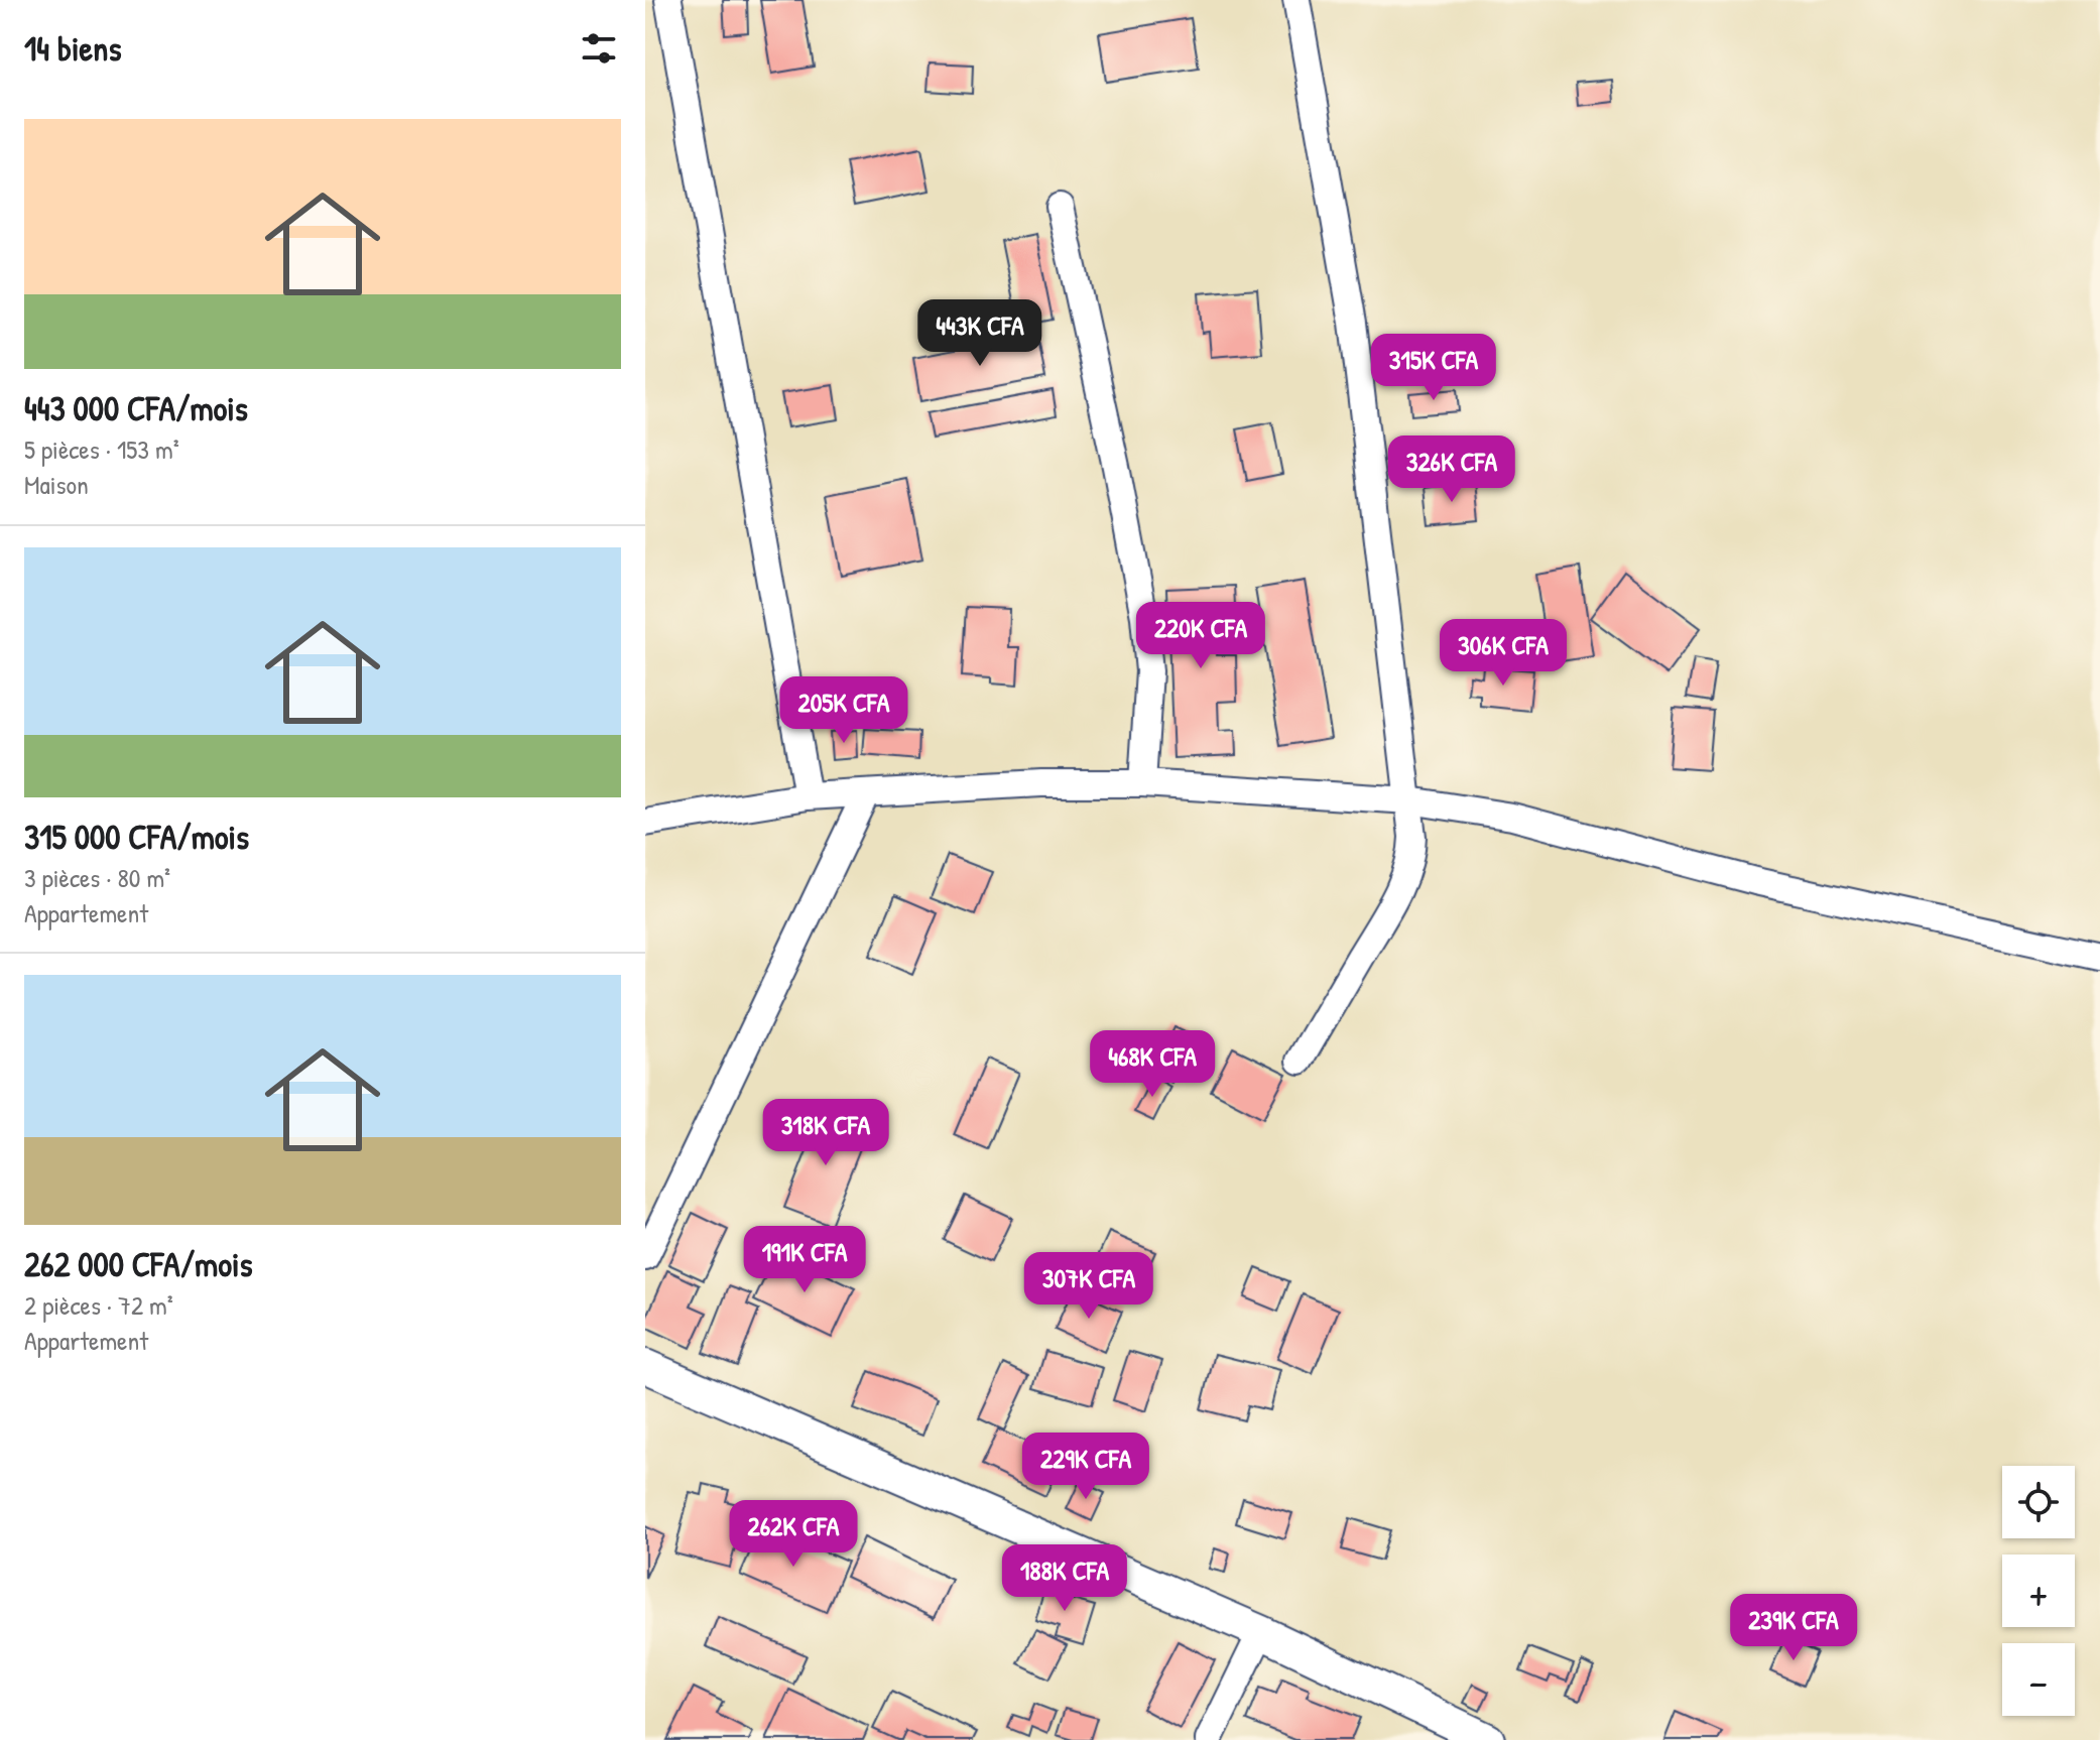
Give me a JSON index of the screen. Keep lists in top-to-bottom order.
{
  "page": {
    "heading": "14 biens",
    "list": [
      {
        "name": "443 000 CFA/mois",
        "note": "5 pièces · 153 m² · Maison"
      },
      {
        "name": "315 000 CFA/mois",
        "note": "3 pièces · 80 m² · Appartement"
      },
      {
        "name": "262 000 CFA/mois",
        "note": "2 pièces · 72 m² · Appartement"
      }
    ],
    "price": [
      "443K CFA",
      "315K CFA",
      "326K CFA",
      "220K CFA",
      "306K CFA",
      "205K CFA",
      "468K CFA",
      "318K CFA",
      "191K CFA",
      "307K CFA",
      "229K CFA",
      "262K CFA",
      "188K CFA",
      "239K CFA"
    ],
    "map_buttons": ["+", "−"]
  }
}
